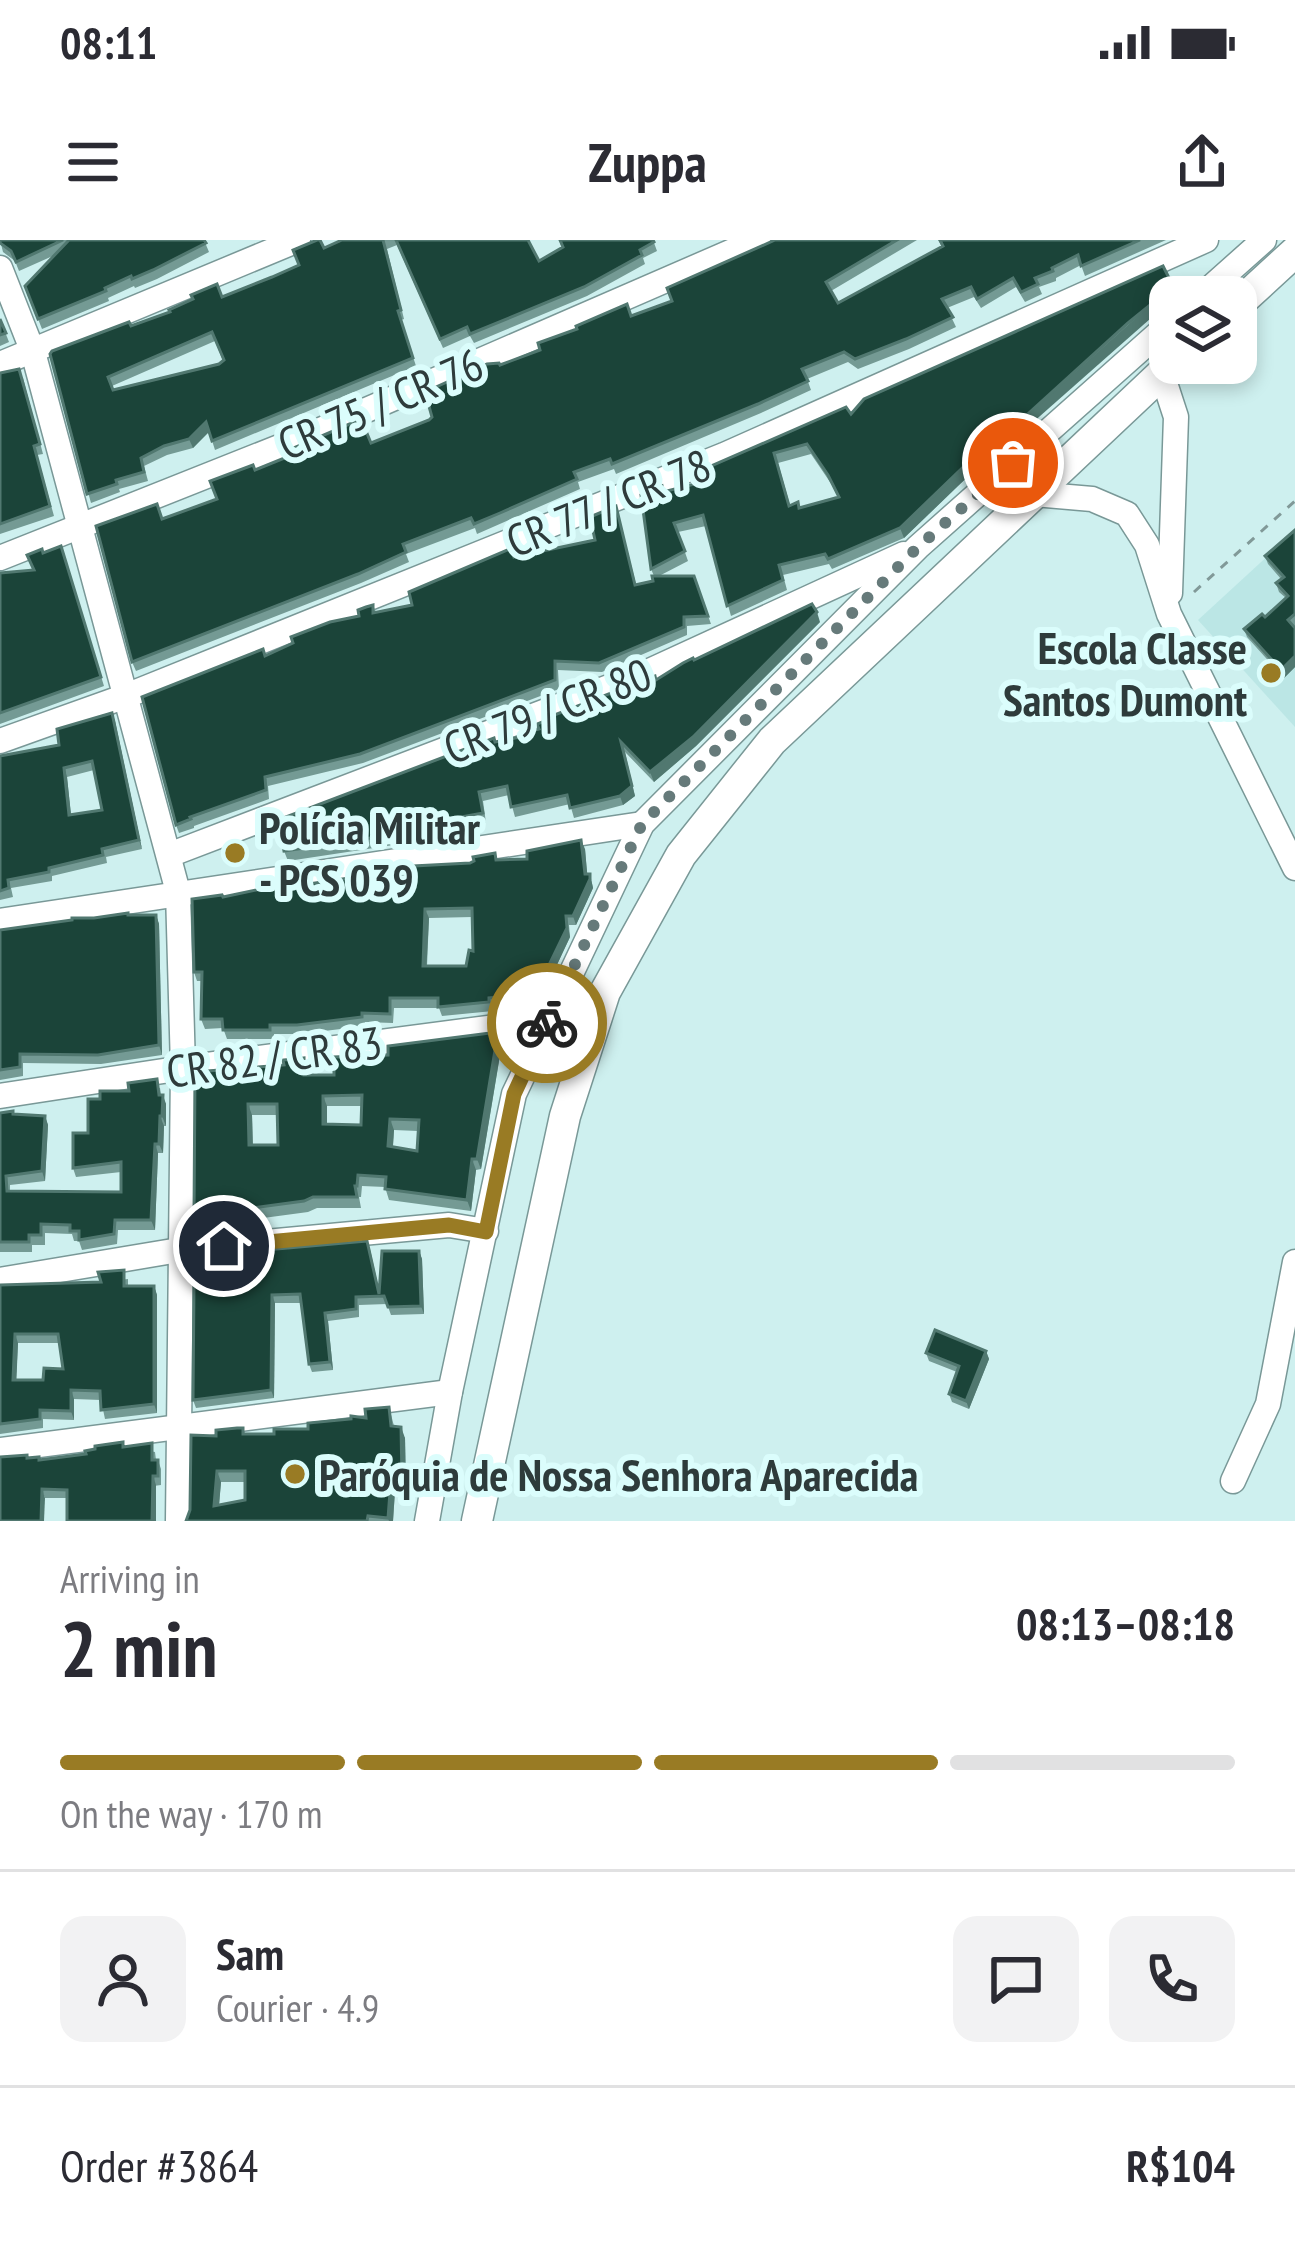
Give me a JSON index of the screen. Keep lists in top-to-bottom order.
{
  "streets": {
    "street": [
      "CR 75 / CR 76",
      "CR 77 / CR 78",
      "CR 79 / CR 80",
      "CR 82 / CR 83"
    ]
  },
  "places": ["Escola Classe Santos Dumont", "Polícia Militar - PCS 039", "Paróquia de Nossa Senhora Aparecida"],
  "page": {
    "status": "08:11",
    "header": "Zuppa",
    "heading": ["2 min", "Arriving in", "08:13–08:18"],
    "panel": [
      "Sam",
      "Courier · 4.9",
      "Order #3864",
      "R$104"
    ],
    "bar": "On the way · 170 m"
  }
}
